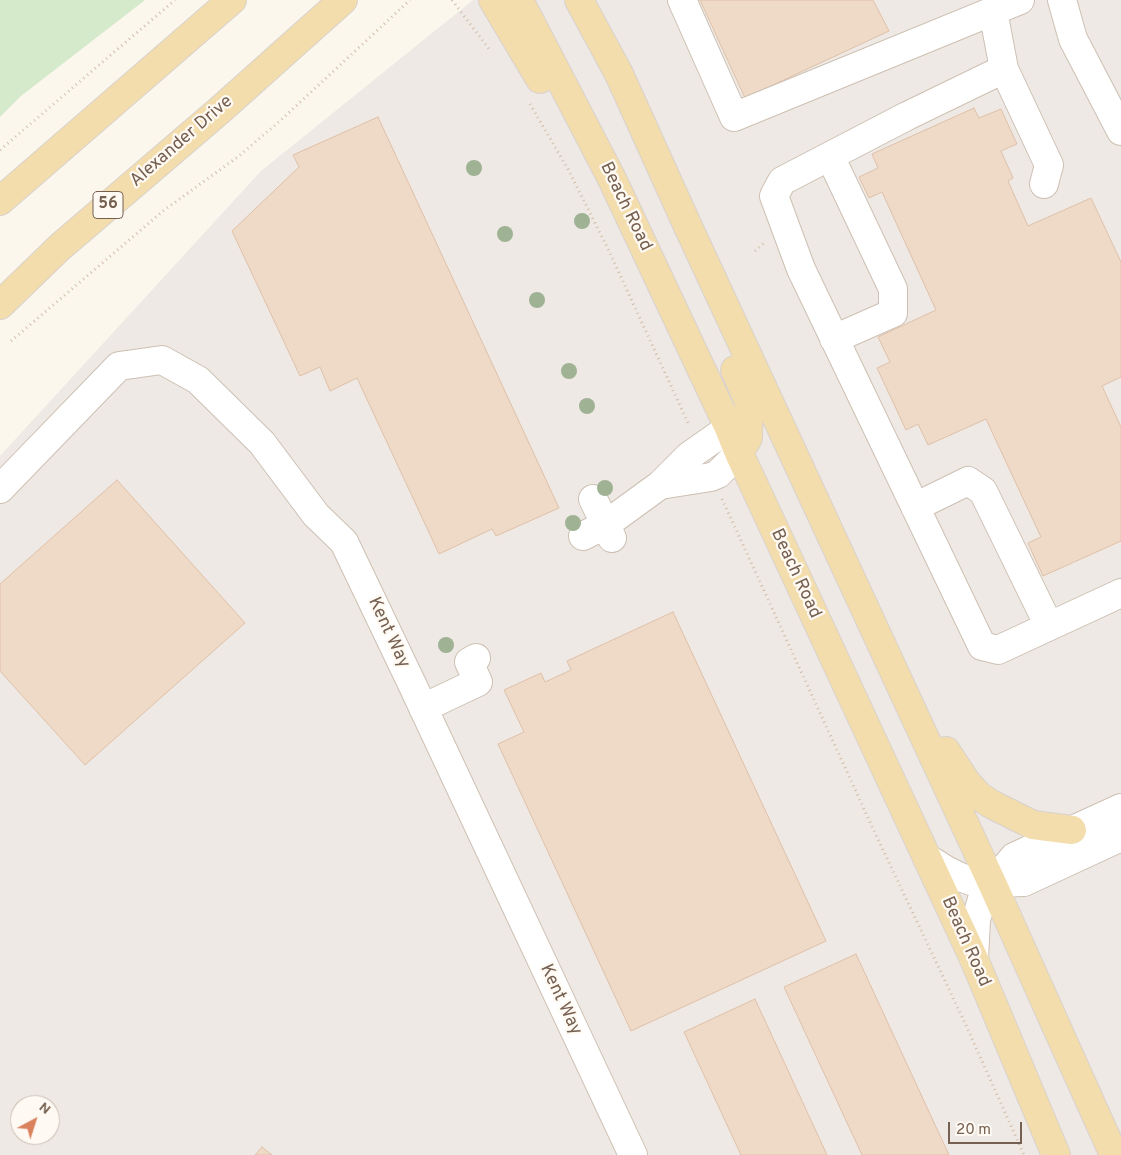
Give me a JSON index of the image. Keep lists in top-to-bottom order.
{
  "streets": {
    "main road": ["Alexander Drive", "56", "Beach Road"],
    "street": ["Kent Way"]
  },
  "scale_bar": "20 m",
  "north": "top right"
}
